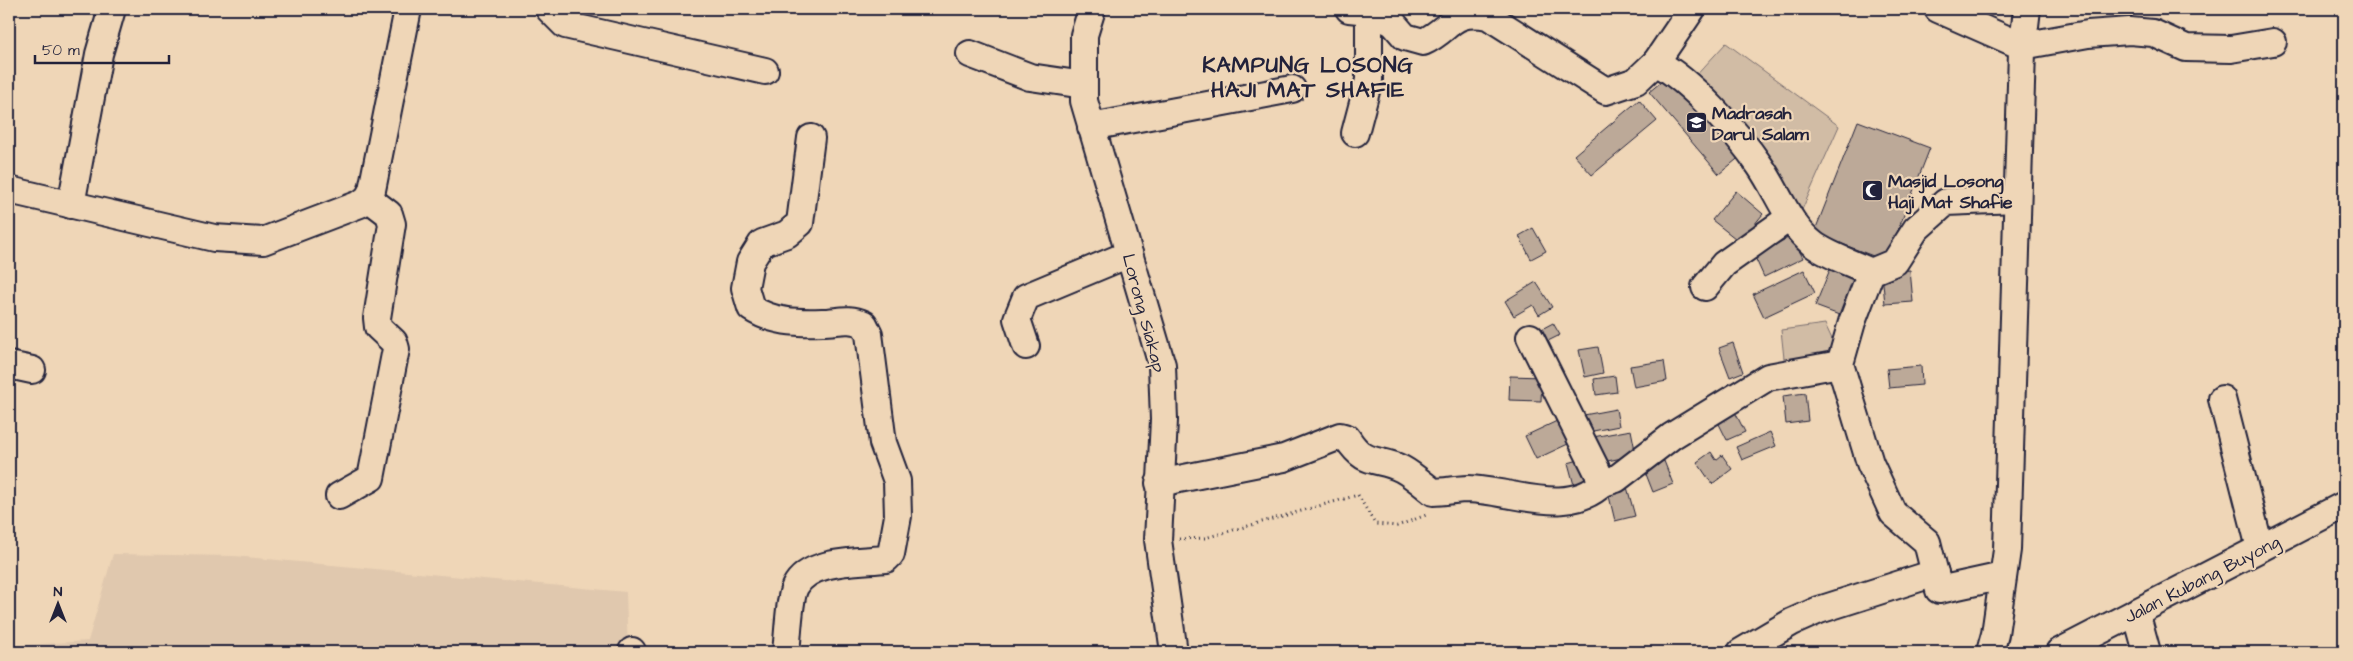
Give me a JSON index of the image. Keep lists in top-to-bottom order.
{
  "streets": {
    "street": ["Lorong Siakap", "Jalan Kubang Buyong"]
  },
  "districts": ["KAMPUNG LOSONG HAJI MAT SHAFIE"],
  "places": {
    "school or university": ["Madrasah Darul Salam"],
    "mosque": ["Masjid Losong Haji Mat Shafie"]
  },
  "scale_bar": "50 m",
  "north": "top"
}
